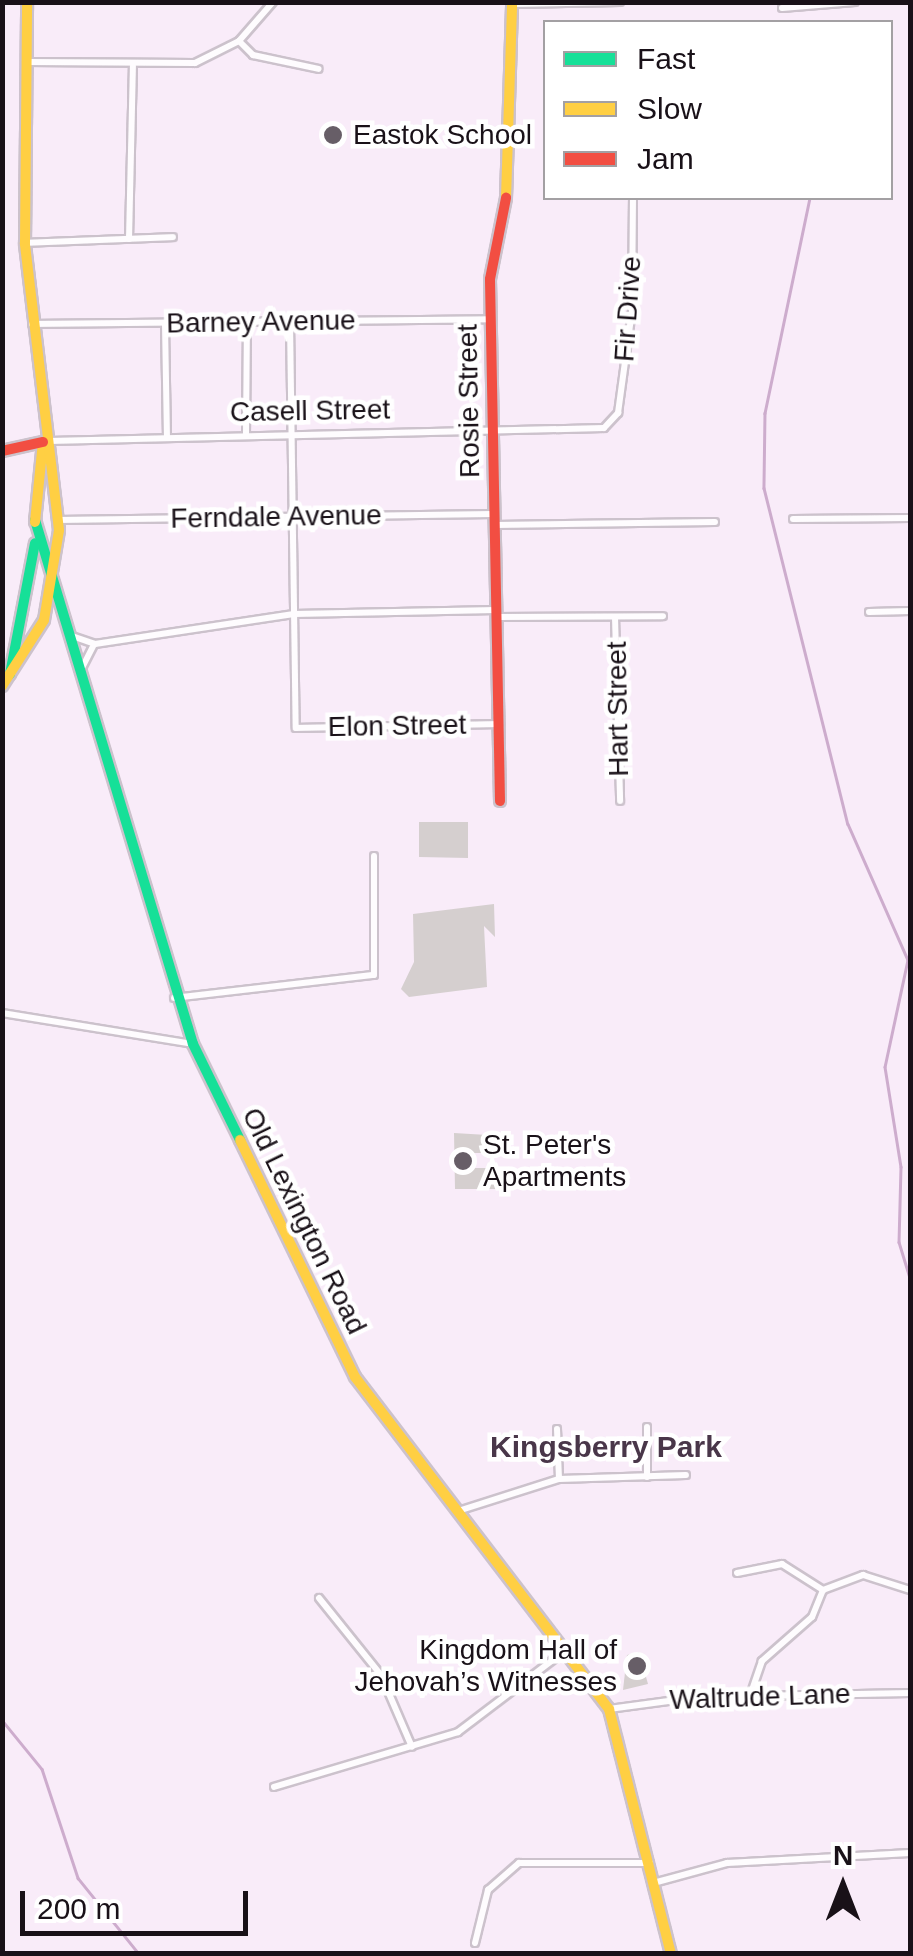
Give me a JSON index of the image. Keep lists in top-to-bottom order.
{
  "streets": {
    "street": [
      "Fir Drive",
      "Barney Avenue",
      "Rosie Street",
      "Casell Street",
      "Ferndale Avenue",
      "Hart Street",
      "Elon Street",
      "Old Lexington Road",
      "Waltrude Lane"
    ]
  },
  "crossings": [
    ["Fir Drive", "Casell Street"],
    ["Barney Avenue", "Rosie Street"],
    ["Barney Avenue", "Old Lexington Road"],
    ["Rosie Street", "Casell Street"],
    ["Rosie Street", "Ferndale Avenue"],
    ["Rosie Street", "Elon Street"],
    ["Casell Street", "Old Lexington Road"],
    ["Ferndale Avenue", "Old Lexington Road"],
    ["Old Lexington Road", "Waltrude Lane"]
  ],
  "districts": ["Kingsberry Park"],
  "places": ["Eastok School", "St. Peter's Apartments", "Kingdom Hall of Jehovah’s Witnesses"],
  "legend": ["Fast", "Slow", "Jam"],
  "scale_bar": "200 m",
  "north": "top"
}
